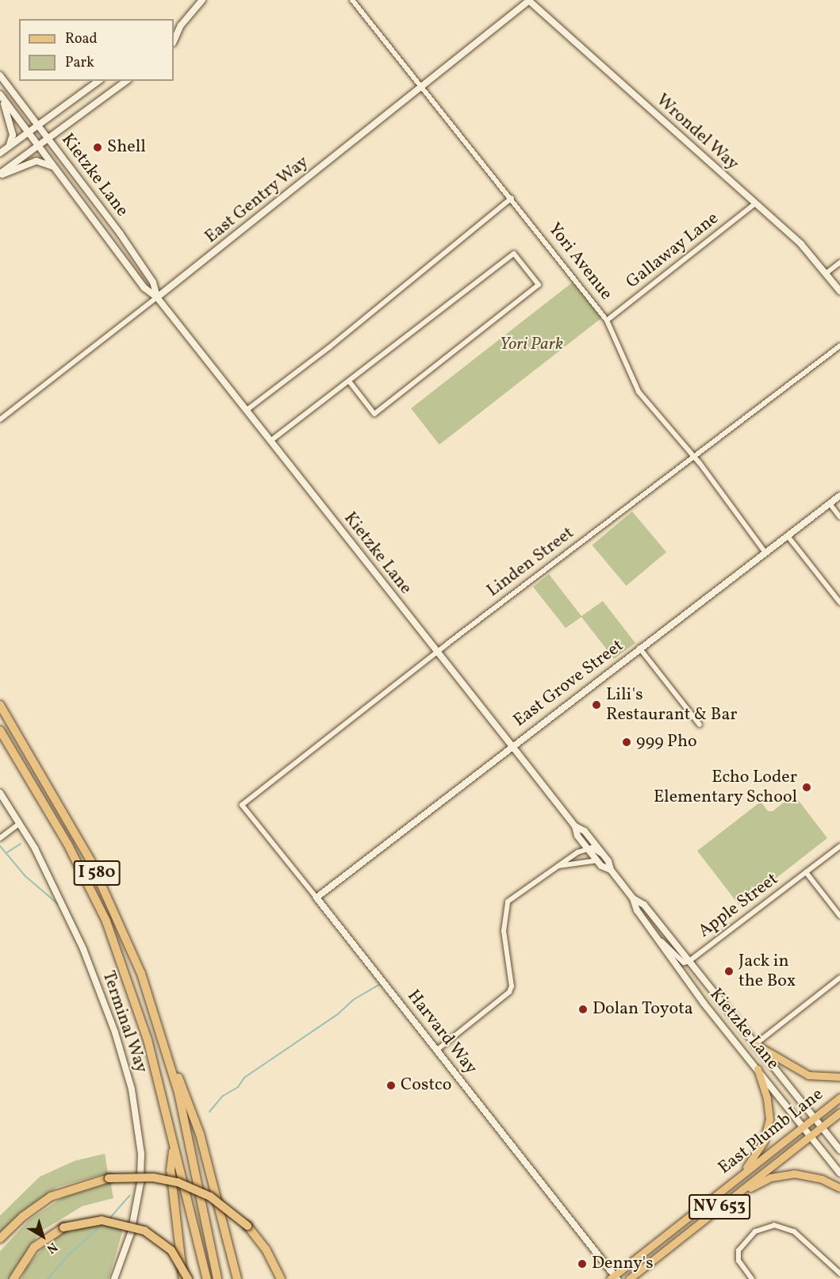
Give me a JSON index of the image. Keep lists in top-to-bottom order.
{
  "streets": {
    "highway": ["I 580"],
    "main road": ["East Plumb Lane", "NV 653"],
    "street": [
      "Wrondel Way",
      "Kietzke Lane",
      "East Gentry Way",
      "Gallaway Lane",
      "Yori Avenue",
      "Linden Street",
      "East Grove Street",
      "Apple Street",
      "Terminal Way",
      "Harvard Way"
    ]
  },
  "crossings": [
    ["Wrondel Way", "East Gentry Way"],
    ["Wrondel Way", "Gallaway Lane"],
    ["Kietzke Lane", "East Gentry Way"],
    ["Kietzke Lane", "Linden Street"],
    ["Kietzke Lane", "East Grove Street"],
    ["Kietzke Lane", "Apple Street"],
    ["Kietzke Lane", "East Plumb Lane"],
    ["East Gentry Way", "Yori Avenue"],
    ["Gallaway Lane", "Yori Avenue"],
    ["Yori Avenue", "Linden Street"],
    ["Yori Avenue", "East Grove Street"],
    ["Linden Street", "Harvard Way"],
    ["East Grove Street", "Harvard Way"],
    ["Harvard Way", "East Plumb Lane"]
  ],
  "parks": ["Yori Park"],
  "places": [
    "Shell",
    "Lili's Restaurant & Bar",
    "999 Pho",
    "Echo Loder Elementary School",
    "Jack in the Box",
    "Dolan Toyota",
    "Costco",
    "Denny's"
  ],
  "legend": ["Road", "Park"],
  "north": "bottom right"
}
